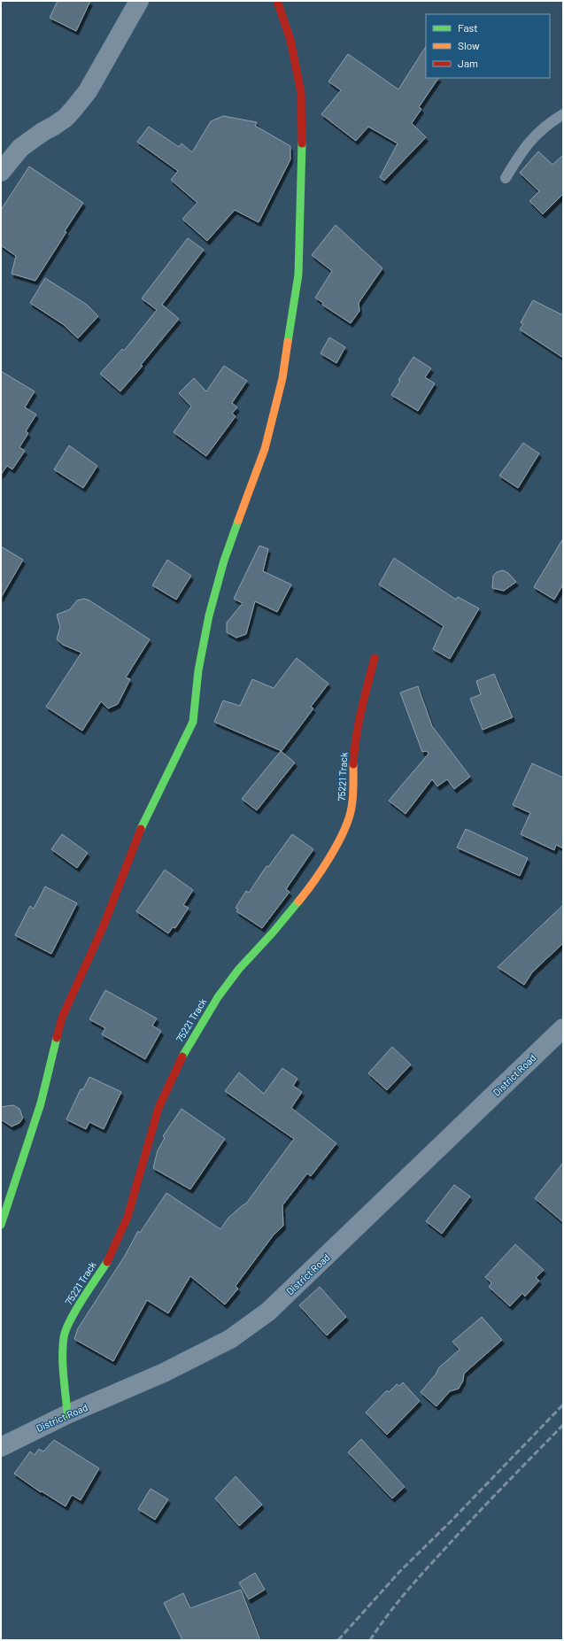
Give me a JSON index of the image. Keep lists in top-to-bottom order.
{
  "streets": {
    "street": ["75221 Track", "District Road"]
  },
  "crossings": [
    ["75221 Track", "District Road"]
  ],
  "legend": ["Fast", "Slow", "Jam"]
}
